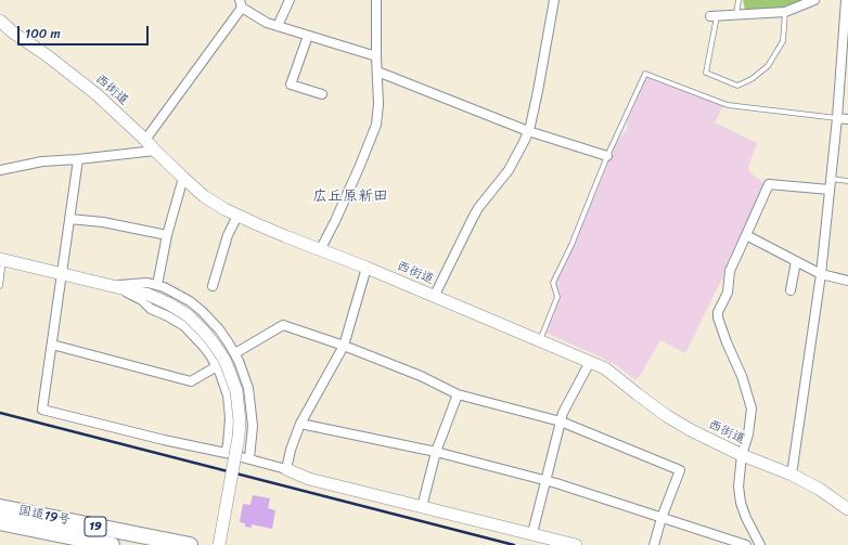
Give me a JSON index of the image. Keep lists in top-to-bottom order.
{
  "streets": {
    "highway": ["国道19号", "19"],
    "main road": ["西街道"]
  },
  "districts": ["広丘原新田"],
  "scale_bar": "100 m"
}
